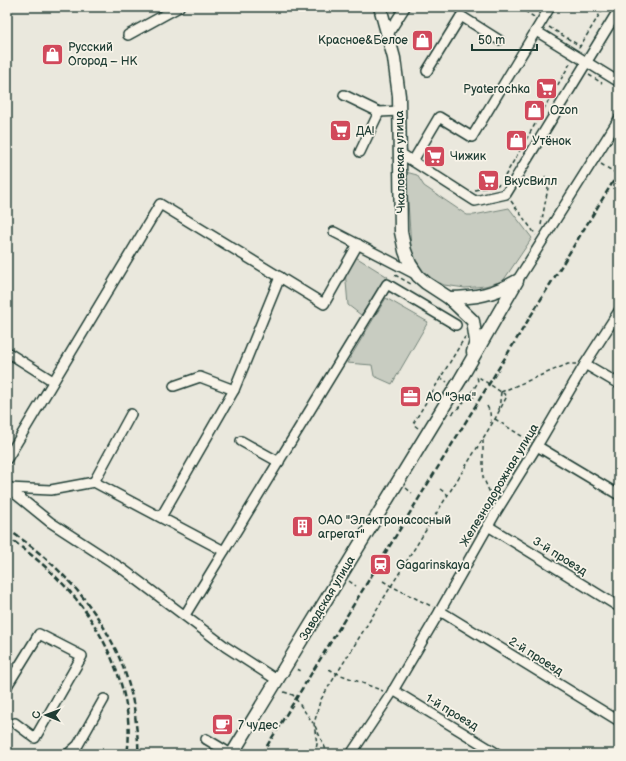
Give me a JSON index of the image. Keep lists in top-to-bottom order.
{
  "streets": {
    "main road": ["Чкаловская улица", "Заводская улица"],
    "street": [
      "Железнодорожная улица",
      "3-й проезд",
      "2-й проезд",
      "1-й проезд"
    ]
  },
  "crossings": [
    ["Чкаловская улица", "Заводская улица"],
    ["Железнодорожная улица", "3-й проезд"],
    ["Железнодорожная улица", "2-й проезд"],
    ["Железнодорожная улица", "1-й проезд"]
  ],
  "places": {
    "shop": [
      "Красное&Белое",
      "Русский Огород – НК",
      "Ozon",
      "Утёнок"
    ],
    "supermarket": [
      "Pyaterochka",
      "ДА!",
      "Чижик",
      "ВкусВилл"
    ],
    "office": ["АО \"Эна\""],
    "building": ["ОАО \"Электронасосный агрегат\""],
    "station": ["Gagarinskaya"],
    "cafe": ["7 чудес"]
  },
  "scale_bar": "50 m",
  "north": "left"
}
